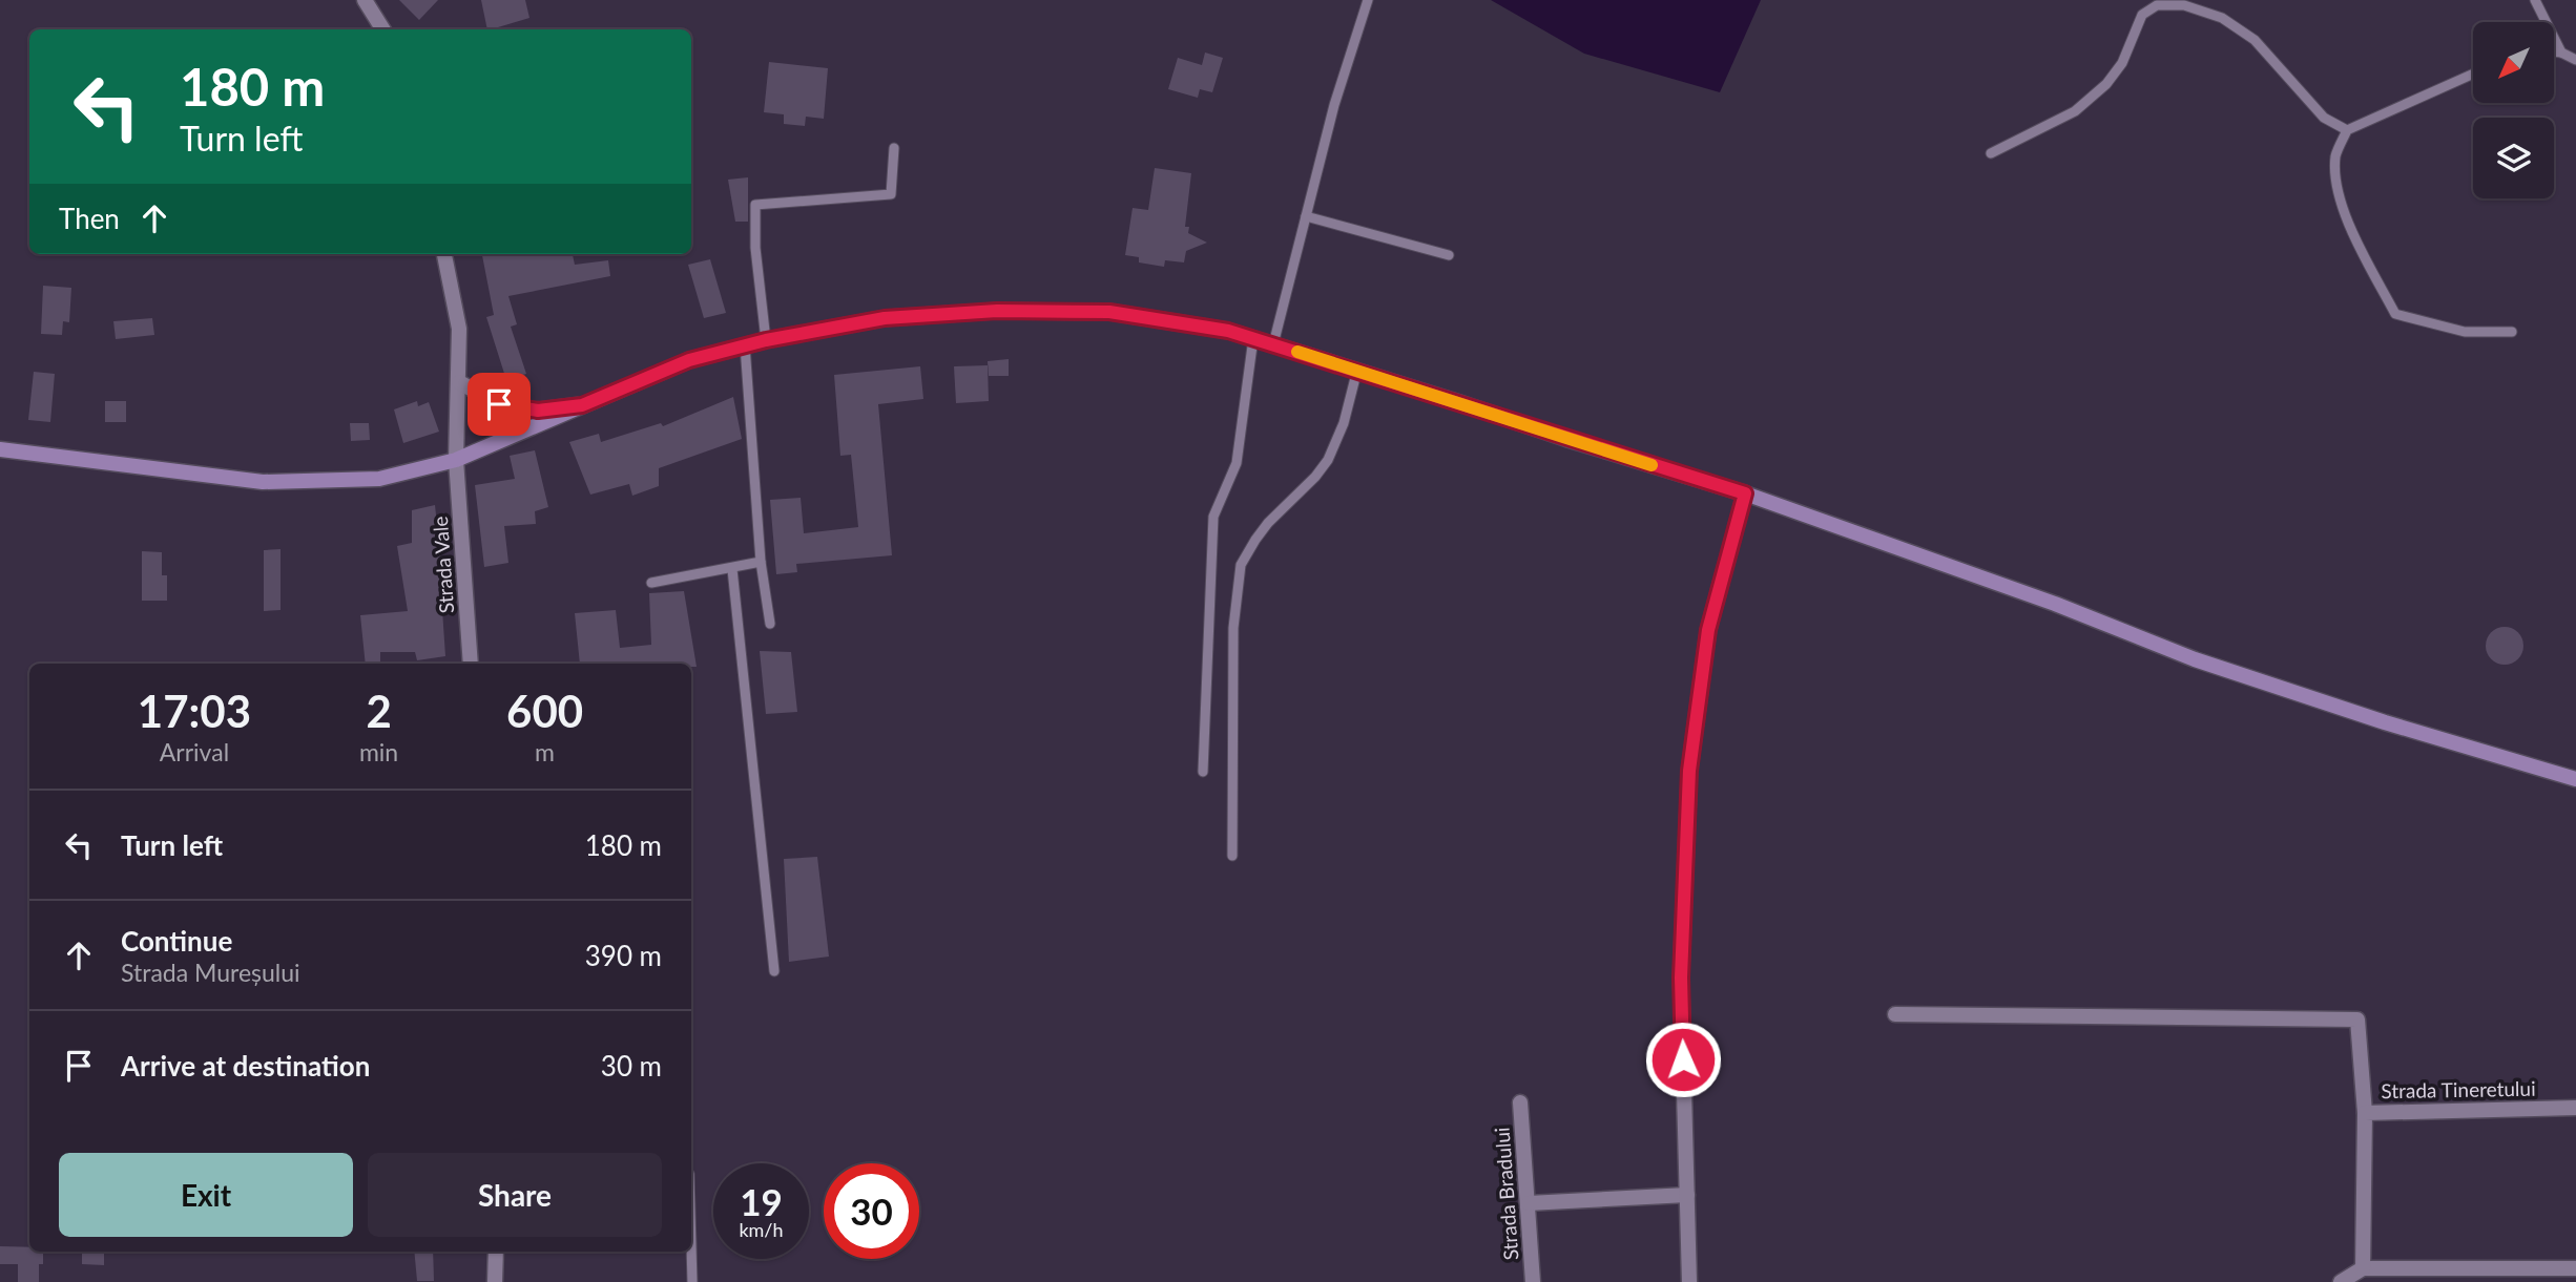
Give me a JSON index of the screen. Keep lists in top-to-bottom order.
{
  "streets": {
    "street": ["Strada Vale", "Strada Tineretului", "Strada Bradului"]
  },
  "north": "bottom left",
  "page": {
    "turn": ["180 m", "Turn left"],
    "then": "Then",
    "eta": [
      "17:03",
      "Arrival",
      "2",
      "min",
      "600",
      "m"
    ],
    "list": [
      {
        "name": "Turn left",
        "value": "180 m"
      },
      {
        "name": "Continue",
        "note": "Strada Mureșului",
        "value": "390 m"
      },
      {
        "name": "Arrive at destination",
        "value": "30 m"
      }
    ],
    "buttons": ["Exit", "Share"],
    "speed": "19 km/h",
    "limit": "30"
  }
}
